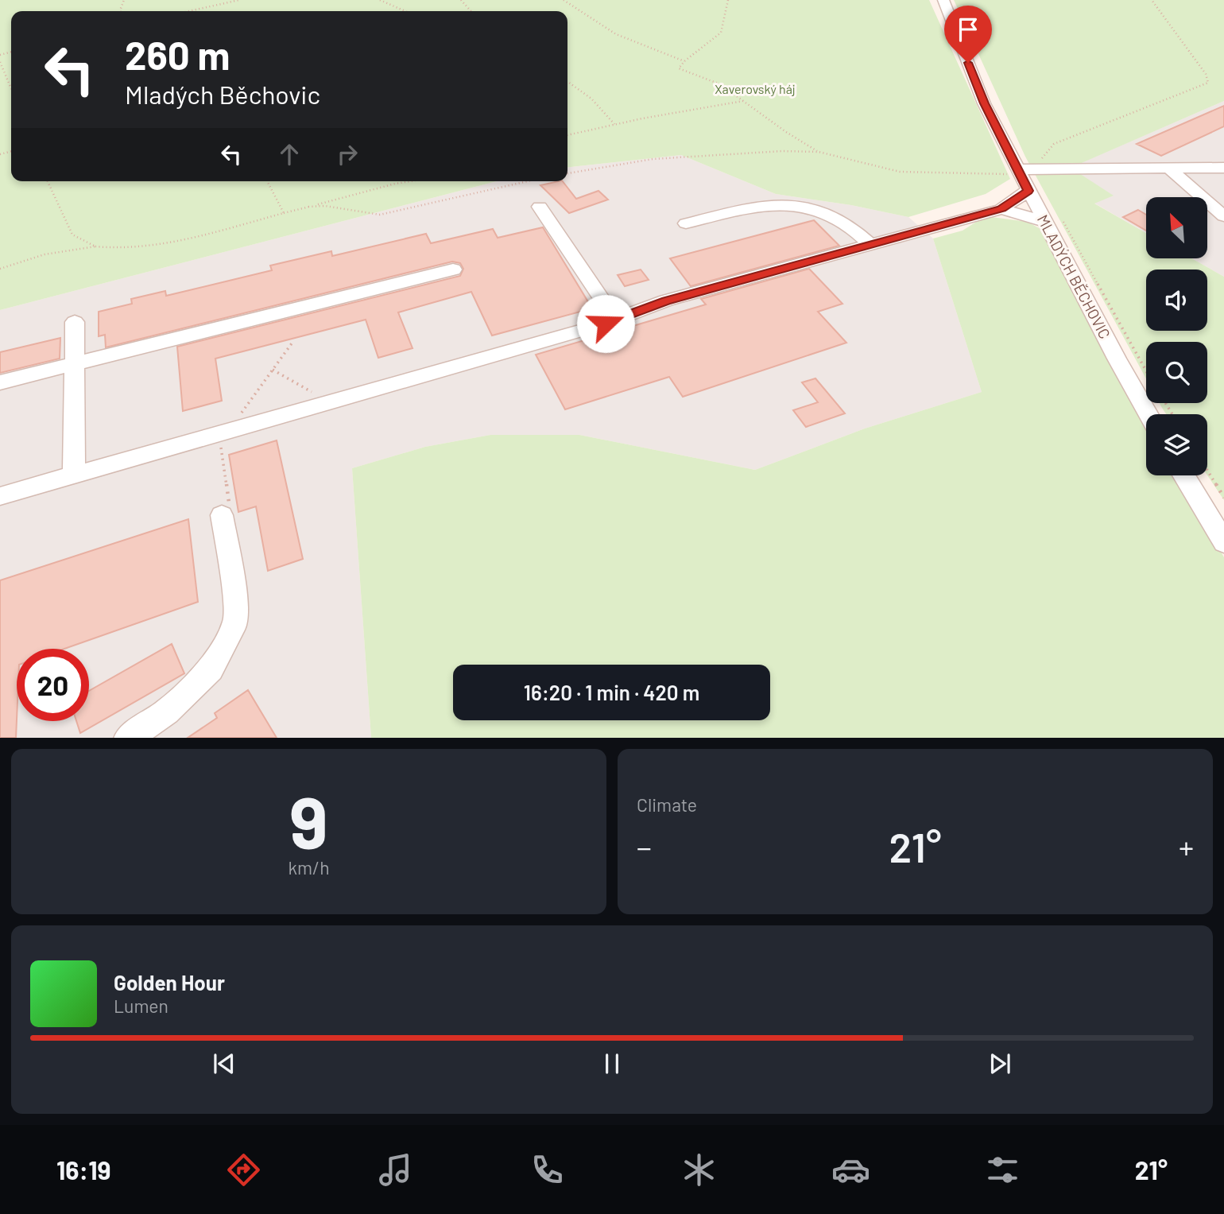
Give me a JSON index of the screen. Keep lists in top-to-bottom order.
{
  "streets": {
    "street": ["MLADÝCH BĚCHOVIC"]
  },
  "parks": ["Xaverovský háj"],
  "north": "top left",
  "page": {
    "turn": ["260 m", "Mladých Běchovic"],
    "limit": "20",
    "trip": "16:20 · 1 min · 420 m",
    "tile": [
      ["9", "km/h"],
      "Climate"
    ],
    "heat": ["−", "21°", "+"],
    "song": ["Golden Hour", "Lumen"],
    "tabs": ["16:19", "21°"]
  }
}
